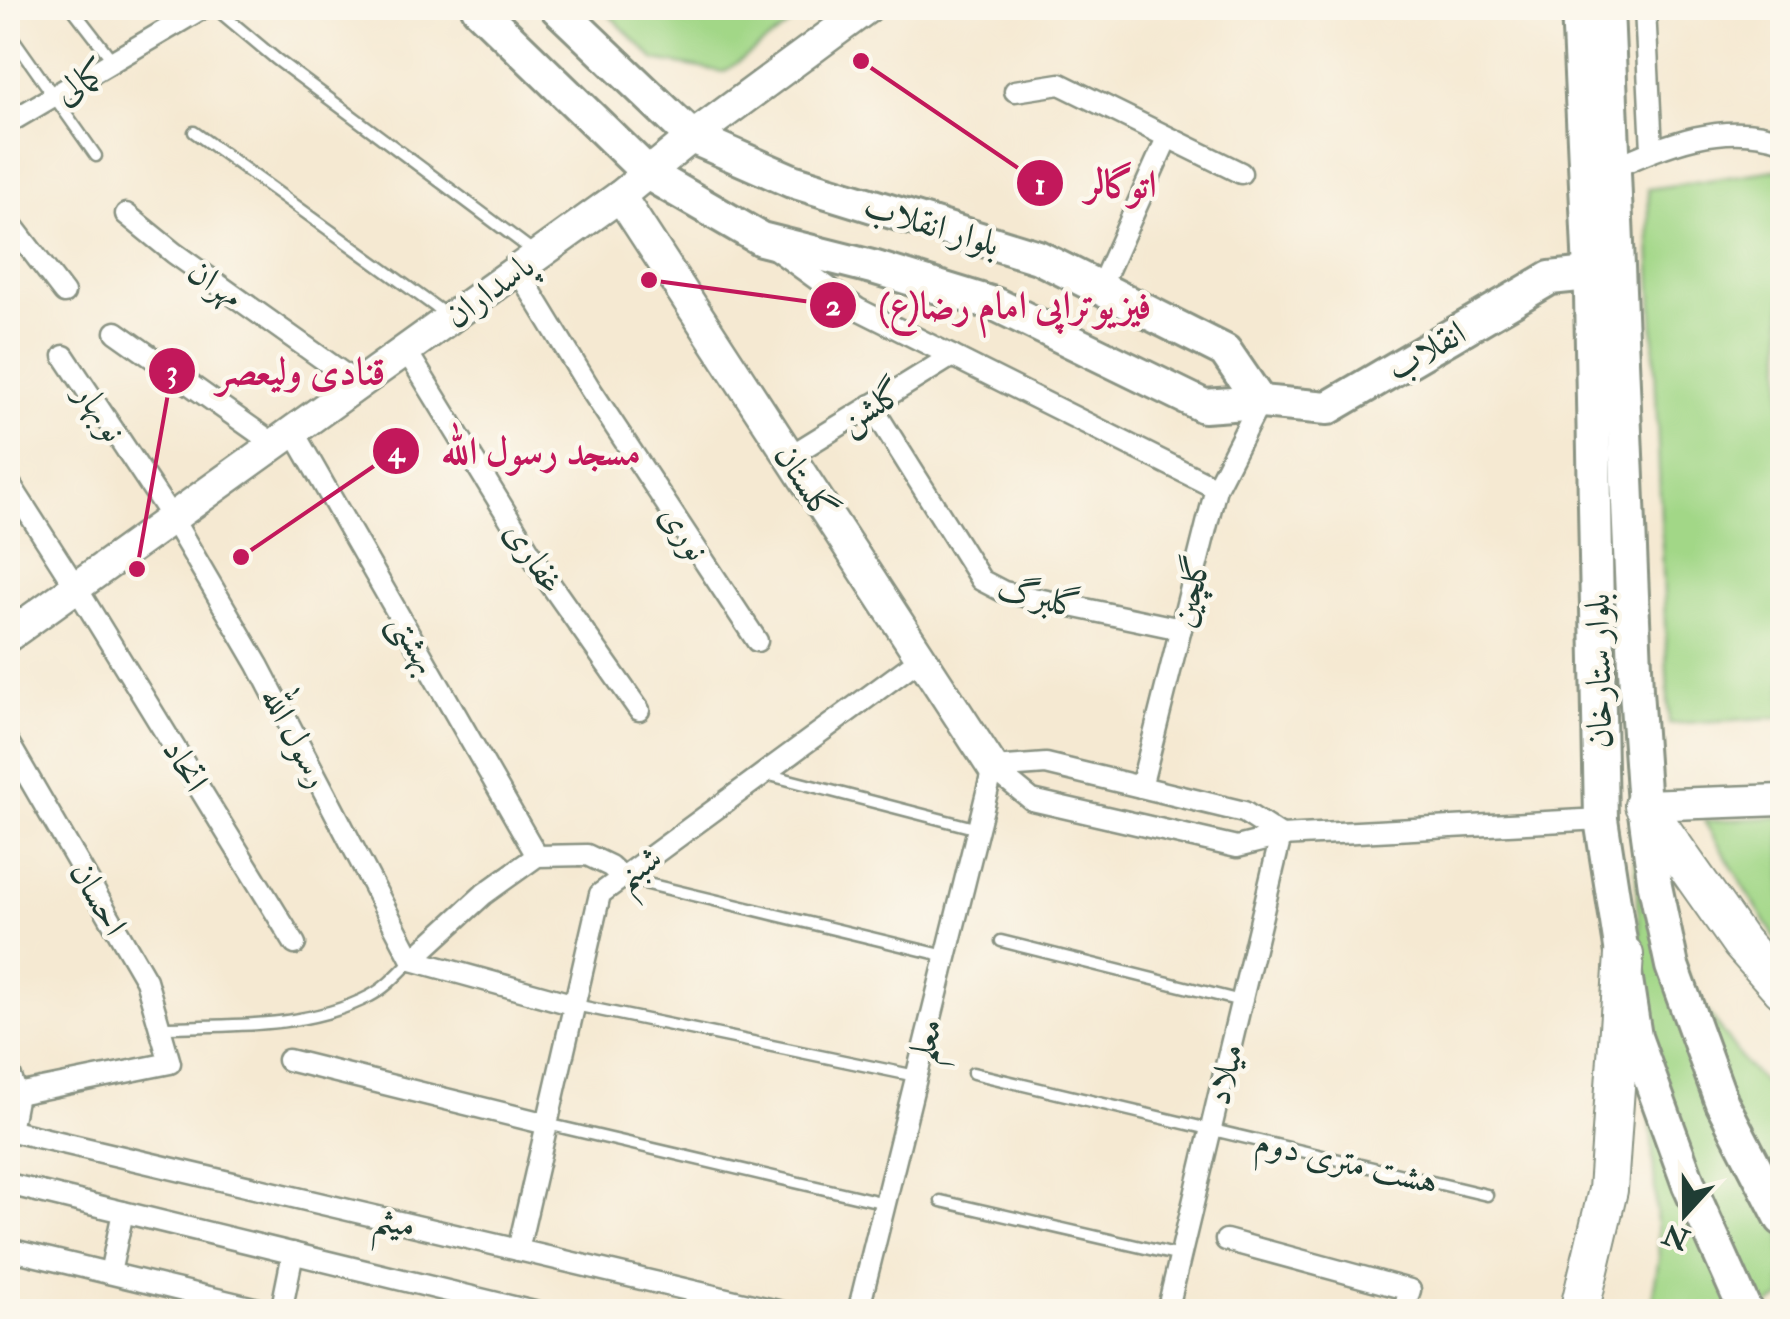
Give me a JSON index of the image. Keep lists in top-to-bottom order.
{
  "streets": {
    "main road": [
      "بلوار انقلاب",
      "پاسداران",
      "انقلاب",
      "گلستان",
      "بلوار ستارخان"
    ],
    "street": [
      "کمالی",
      "مهران",
      "گلشن",
      "نوبهار",
      "نوری",
      "غفاری",
      "گلچین",
      "گلبرگ",
      "بهشتی",
      "رسول الله",
      "اتحاد",
      "شبنم",
      "احسان",
      "معلم",
      "میلاد",
      "میثم"
    ],
    "lane": ["هشت متری دوم"]
  },
  "crossings": [
    ["بلوار انقلاب", "پاسداران"],
    ["بلوار انقلاب", "انقلاب"],
    ["بلوار انقلاب", "گلچین"],
    ["مهران", "پاسداران"],
    ["پاسداران", "نوبهار"],
    ["پاسداران", "گلستان"],
    ["پاسداران", "نوری"],
    ["پاسداران", "غفاری"],
    ["پاسداران", "بهشتی"],
    ["پاسداران", "رسول الله"],
    ["پاسداران", "اتحاد"],
    ["انقلاب", "گلچین"],
    ["انقلاب", "بلوار ستارخان"],
    ["گلشن", "گلستان"],
    ["گلشن", "گلبرگ"],
    ["نوبهار", "رسول الله"],
    ["گلستان", "بلوار ستارخان"],
    ["گلستان", "شبنم"],
    ["گلستان", "معلم"],
    ["گلستان", "میلاد"],
    ["گلچین", "گلبرگ"],
    ["شبنم", "میثم"],
    ["میلاد", "هشت متری دوم"]
  ],
  "places": [
    "اتوگالر",
    "فیزیوتراپی امام رضا(ع)",
    "مسجد رسول الله",
    "قنادی ولیعصر"
  ],
  "north": "bottom"
}
